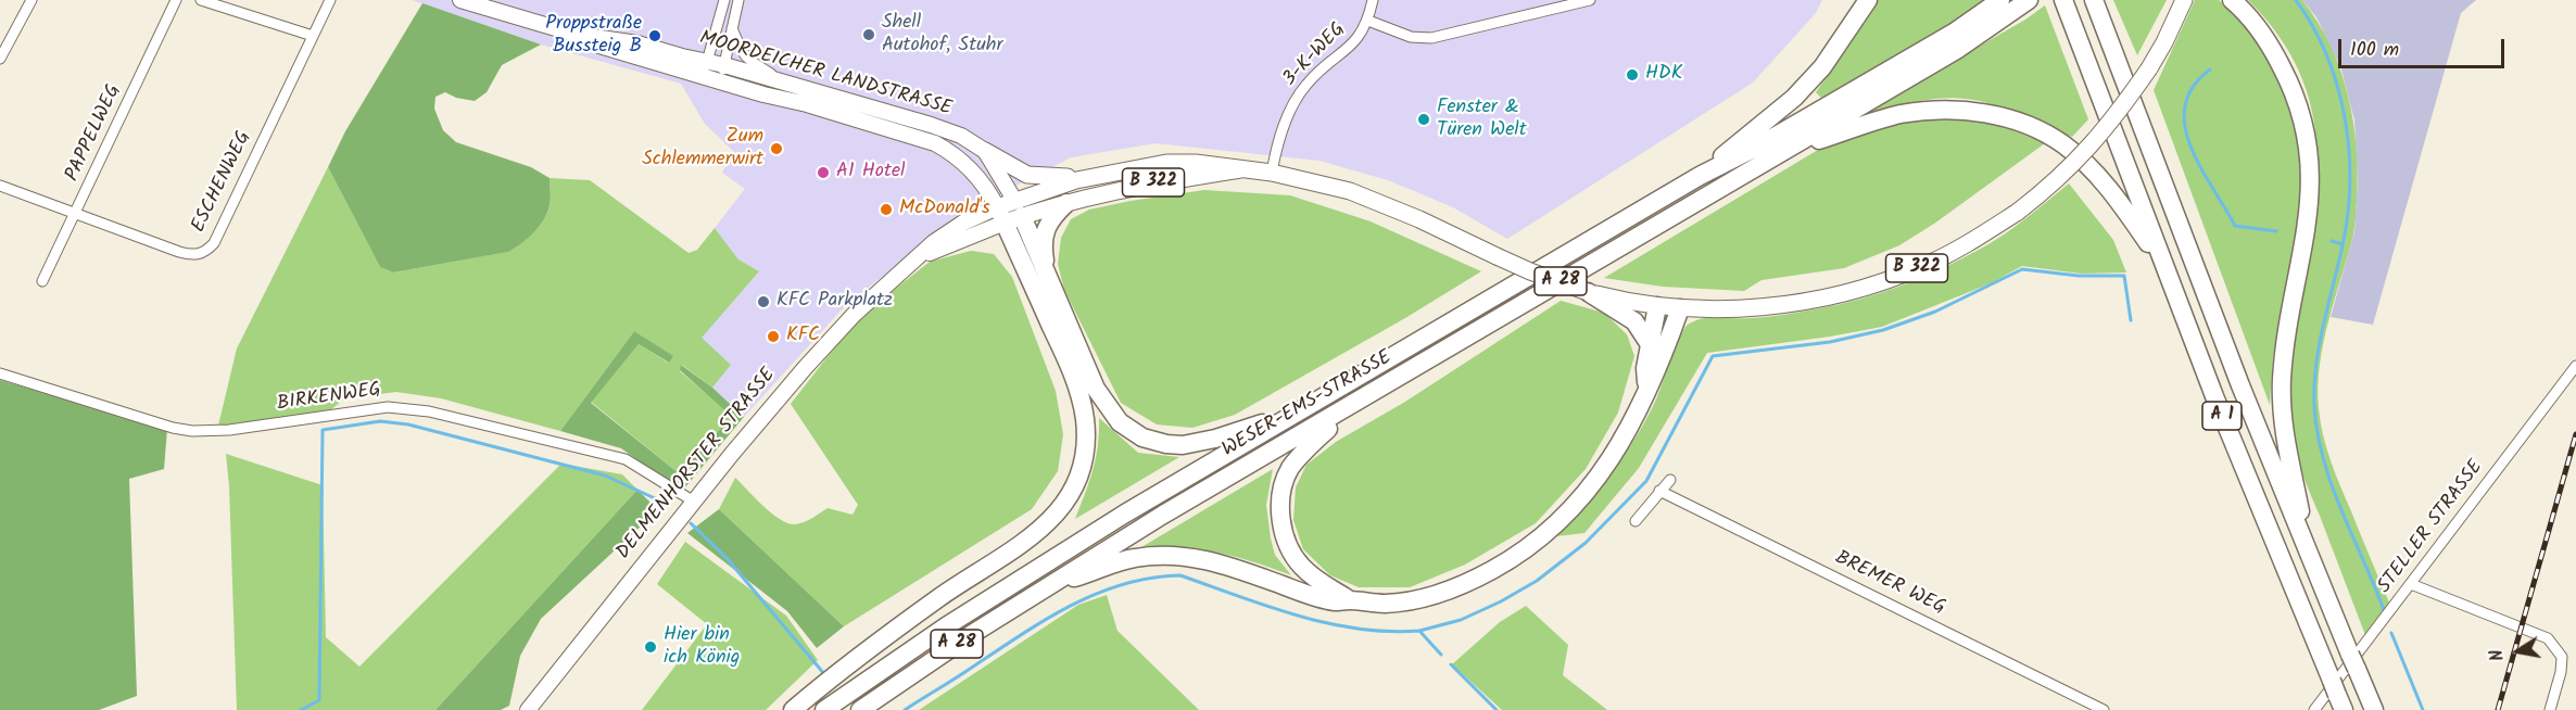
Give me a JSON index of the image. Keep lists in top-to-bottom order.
{
  "streets": {
    "highway": ["A 28", "WESER-EMS-STRASSE", "A 1"],
    "main road": ["MOORDEICHER LANDSTRASSE", "B 322", "DELMENHORSTER STRASSE"],
    "street": [
      "3-K-WEG",
      "PAPPELWEG",
      "ESCHENWEG",
      "BIRKENWEG",
      "STELLER STRASSE",
      "BREMER WEG"
    ]
  },
  "crossings": [
    ["3-K-WEG", "DELMENHORSTER STRASSE"],
    ["MOORDEICHER LANDSTRASSE", "B 322"],
    ["MOORDEICHER LANDSTRASSE", "DELMENHORSTER STRASSE"],
    ["PAPPELWEG", "ESCHENWEG"],
    ["B 322", "DELMENHORSTER STRASSE"],
    ["BIRKENWEG", "DELMENHORSTER STRASSE"]
  ],
  "places": [
    "Shell Autohof, Stuhr",
    "Proppstraße Bussteig B",
    "HDK",
    "Fenster & Türen Welt",
    "Zum Schlemmerwirt",
    "A1 Hotel",
    "McDonald's",
    "KFC Parkplatz",
    "KFC",
    "Hier bin ich König"
  ],
  "scale_bar": "100 m",
  "north": "left"
}
